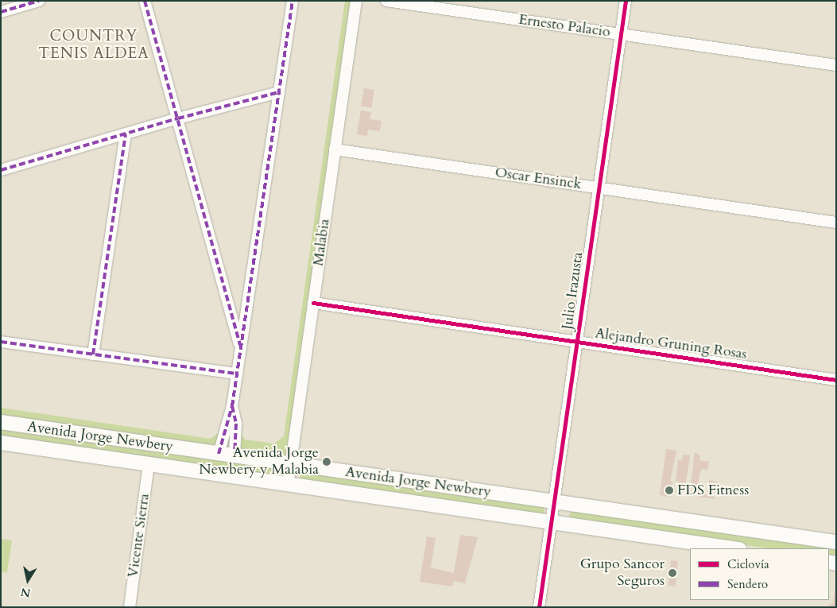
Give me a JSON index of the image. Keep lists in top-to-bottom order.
{
  "streets": {
    "main road": ["Avenida Jorge Newbery"],
    "street": [
      "Ernesto Palacio",
      "Oscar Ensinck",
      "Malabia",
      "Julio Irazusta",
      "Alejandro Gruning Rosas",
      "Vicente Sierra"
    ]
  },
  "crossings": [
    ["Ernesto Palacio", "Julio Irazusta"],
    ["Oscar Ensinck", "Malabia"],
    ["Oscar Ensinck", "Julio Irazusta"],
    ["Malabia", "Alejandro Gruning Rosas"],
    ["Malabia", "Avenida Jorge Newbery"],
    ["Julio Irazusta", "Alejandro Gruning Rosas"],
    ["Julio Irazusta", "Avenida Jorge Newbery"],
    ["Avenida Jorge Newbery", "Vicente Sierra"]
  ],
  "districts": ["COUNTRY TENIS ALDEA"],
  "places": ["Avenida Jorge Newbery y Malabia", "FDS Fitness", "Grupo Sancor Seguros"],
  "legend": ["Ciclovía", "Sendero"],
  "north": "bottom"
}
